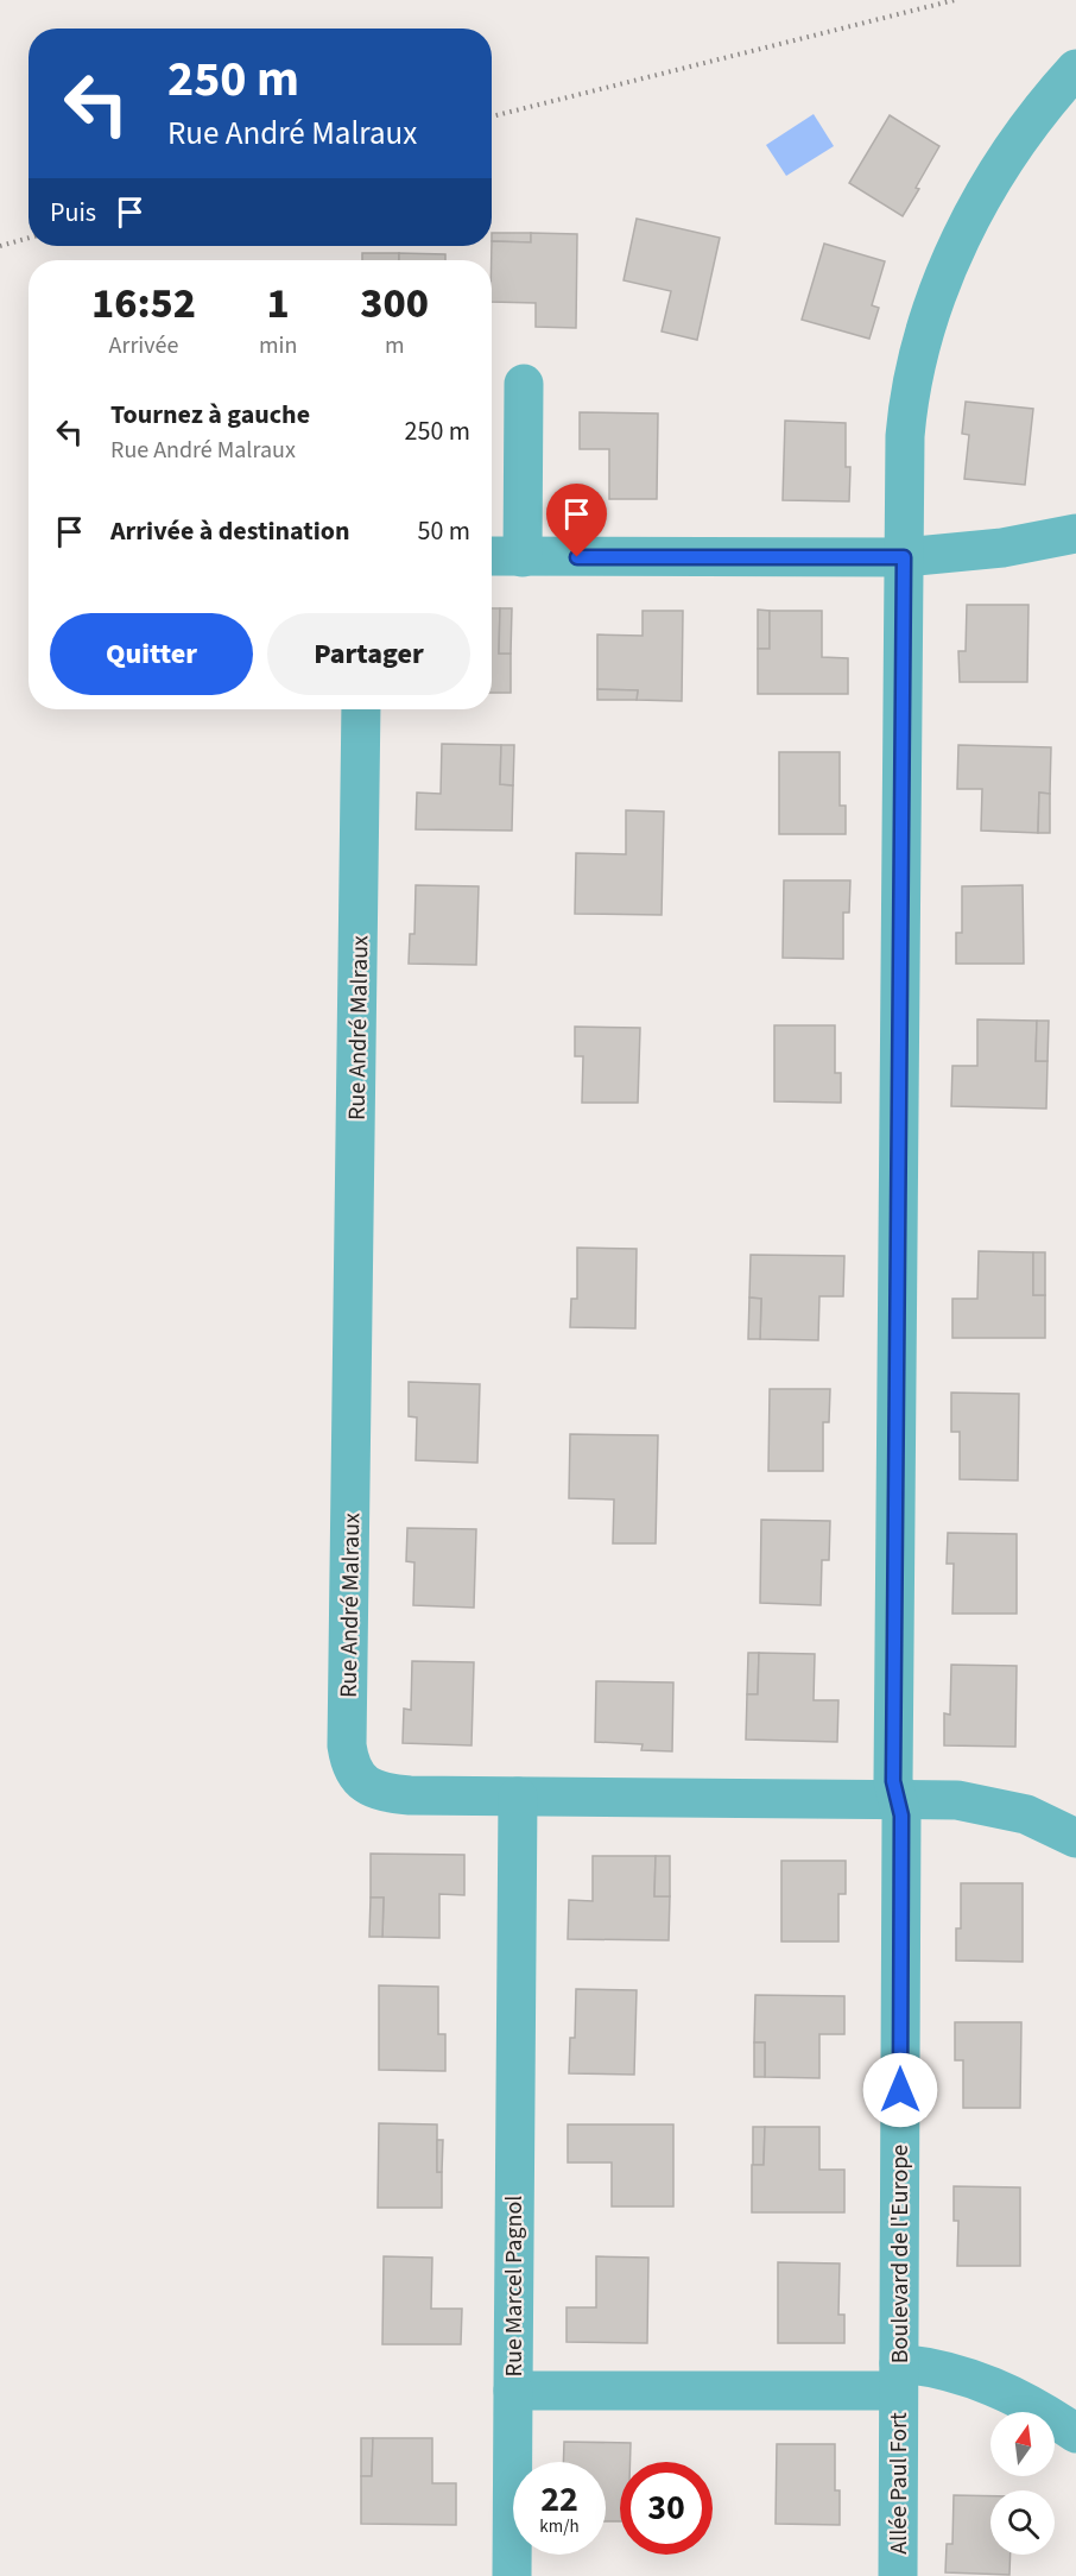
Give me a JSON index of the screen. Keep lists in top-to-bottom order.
{
  "streets": {
    "street": [
      "Rue André Malraux",
      "Boulevard de l'Europe",
      "Rue Marcel Pagnol",
      "Allée Paul Fort"
    ]
  },
  "crossings": [
    ["Rue André Malraux", "Boulevard de l'Europe"],
    ["Rue André Malraux", "Rue Marcel Pagnol"],
    ["Boulevard de l'Europe", "Rue Marcel Pagnol"],
    ["Boulevard de l'Europe", "Allée Paul Fort"],
    ["Rue Marcel Pagnol", "Allée Paul Fort"]
  ],
  "north": "top",
  "page": {
    "turn": ["250 m", "Rue André Malraux"],
    "then": "Puis",
    "eta": [
      "16:52",
      "Arrivée",
      "1",
      "min",
      "300",
      "m"
    ],
    "list": [
      {
        "name": "Tournez à gauche",
        "note": "Rue André Malraux",
        "value": "250 m"
      },
      {
        "name": "Arrivée à destination",
        "value": "50 m"
      }
    ],
    "buttons": ["Quitter", "Partager"],
    "speed": "22 km/h",
    "limit": "30"
  }
}
